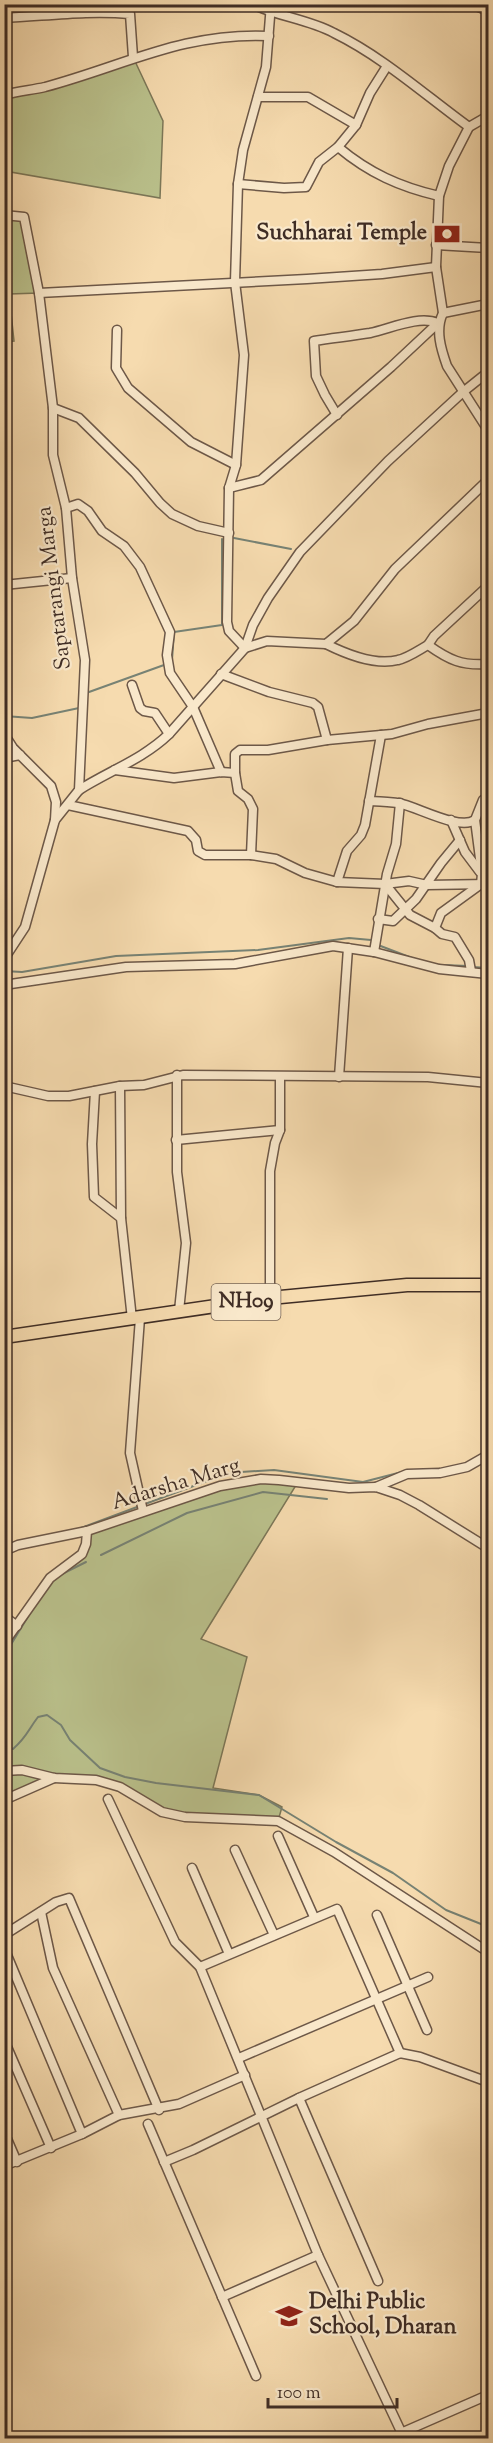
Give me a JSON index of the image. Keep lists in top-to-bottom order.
{
  "streets": {
    "main road": ["NH09"],
    "street": ["Saptarangi Marga", "Adarsha Marg"]
  },
  "places": {
    "bank": ["Suchharai Temple"],
    "school or university": ["Delhi Public School, Dharan"]
  },
  "scale_bar": "100 m"
}
